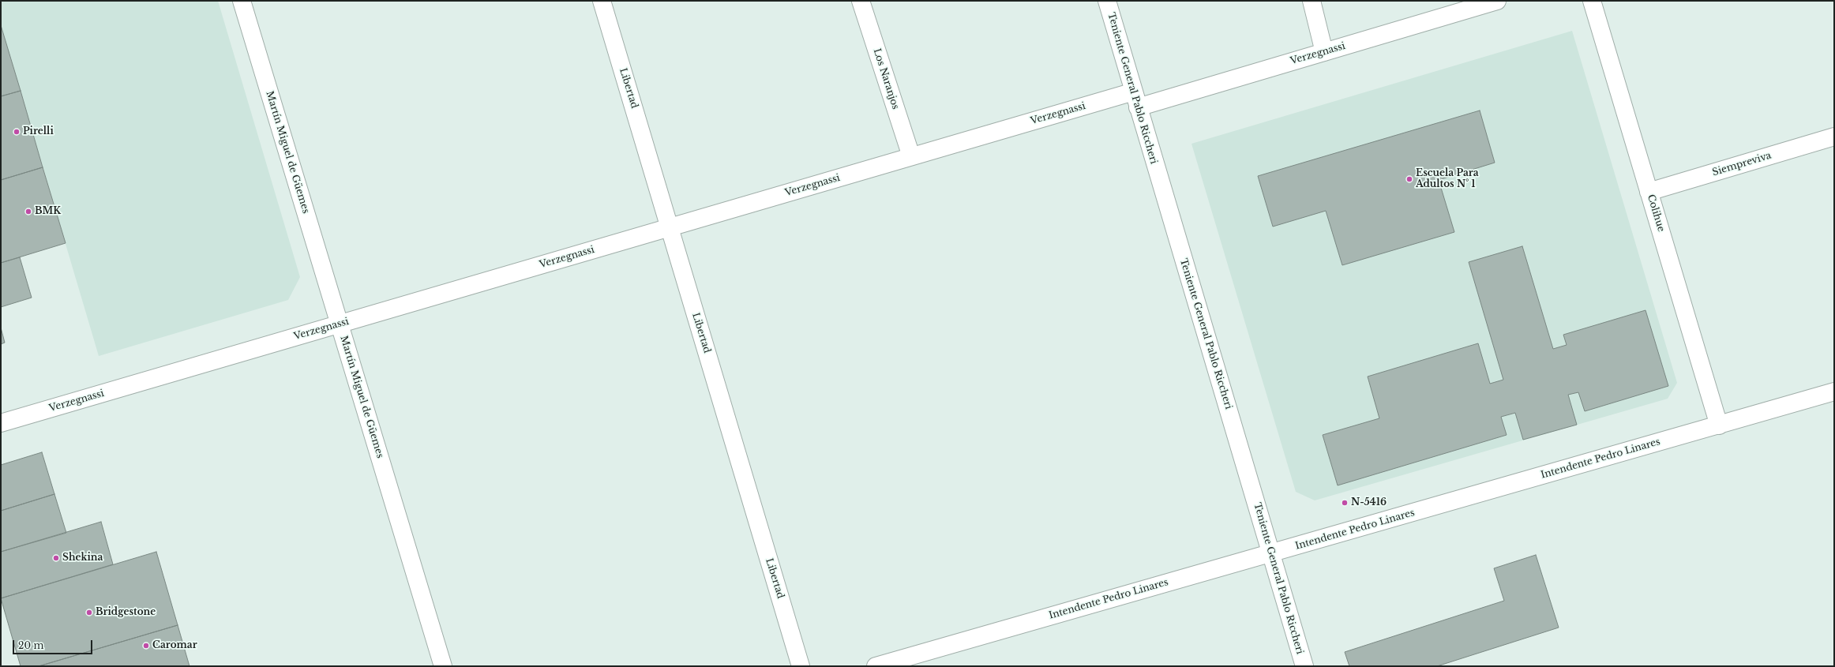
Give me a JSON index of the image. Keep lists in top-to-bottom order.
{
  "streets": {
    "street": [
      "Verzegnassi",
      "Los Naranjos",
      "Libertad",
      "Teniente General Pablo Riccheri",
      "Martín Miguel de Güemes",
      "Siempreviva",
      "Colihue",
      "Intendente Pedro Linares"
    ]
  },
  "crossings": [
    ["Verzegnassi", "Los Naranjos"],
    ["Verzegnassi", "Libertad"],
    ["Verzegnassi", "Teniente General Pablo Riccheri"],
    ["Verzegnassi", "Martín Miguel de Güemes"],
    ["Teniente General Pablo Riccheri", "Intendente Pedro Linares"],
    ["Siempreviva", "Colihue"],
    ["Colihue", "Intendente Pedro Linares"]
  ],
  "places": [
    "Pirelli",
    "Escuela Para Adultos N° 1",
    "BMK",
    "N-5416",
    "Shekina",
    "Bridgestone",
    "Caromar"
  ],
  "scale_bar": "20 m"
}
